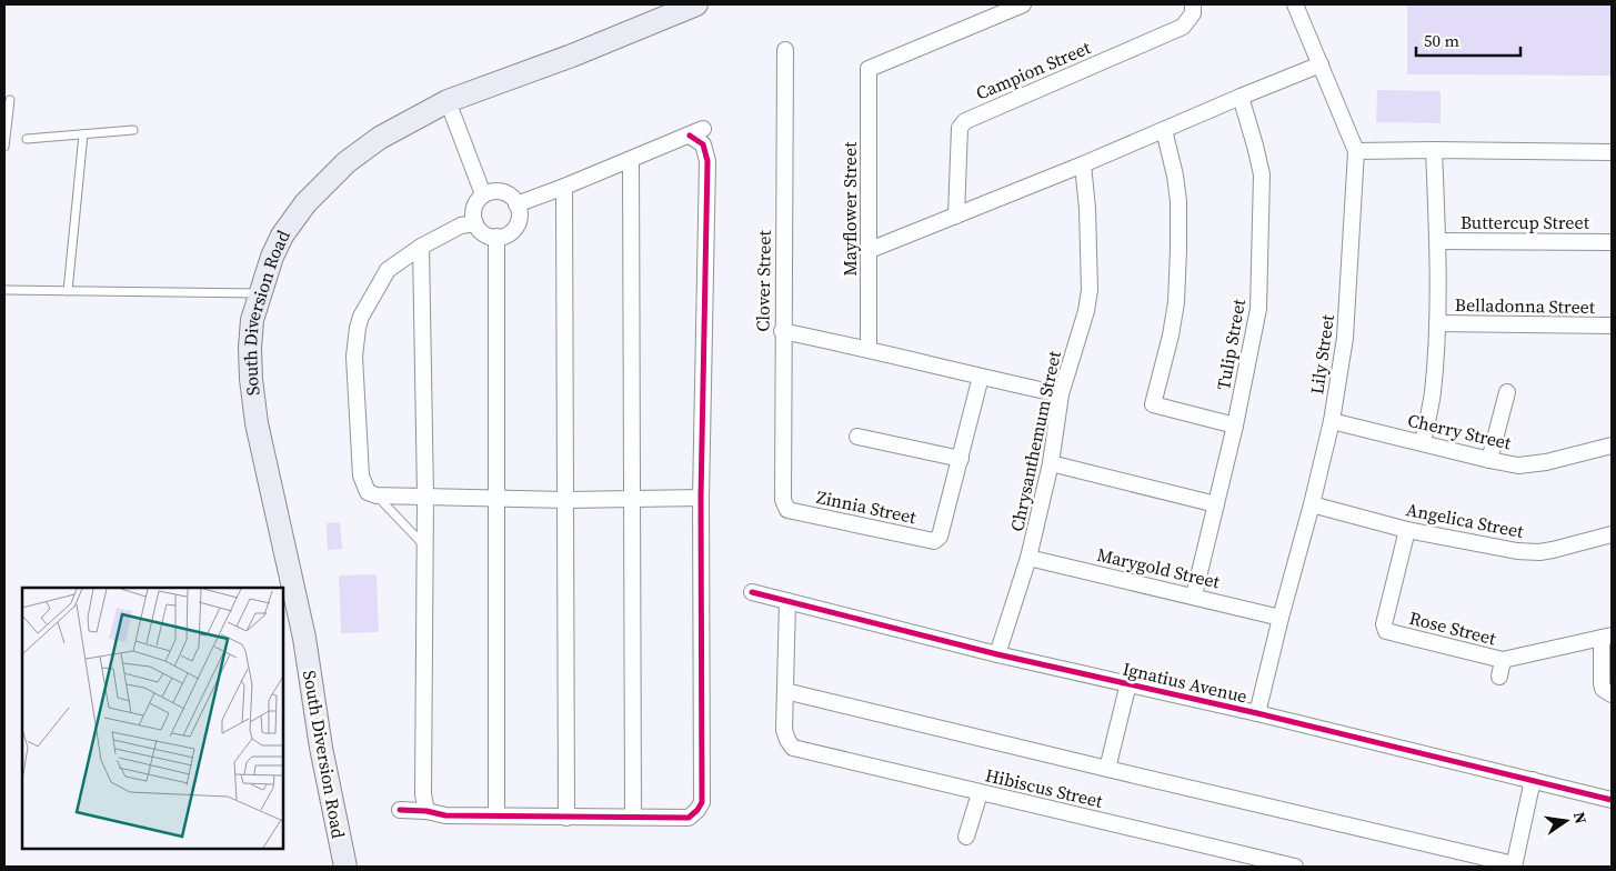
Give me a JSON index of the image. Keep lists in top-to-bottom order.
{
  "streets": {
    "main road": ["South Diversion Road"],
    "street": [
      "Campion Street",
      "Mayflower Street",
      "Buttercup Street",
      "Clover Street",
      "Belladonna Street",
      "Tulip Street",
      "Lily Street",
      "Cherry Street",
      "Chrysanthemum Street",
      "Zinnia Street",
      "Angelica Street",
      "Marygold Street",
      "Rose Street",
      "Ignatius Avenue",
      "Hibiscus Street"
    ]
  },
  "crossings": [
    ["Clover Street", "Zinnia Street"],
    ["Tulip Street", "Marygold Street"],
    ["Lily Street", "Cherry Street"],
    ["Lily Street", "Angelica Street"],
    ["Lily Street", "Marygold Street"],
    ["Lily Street", "Ignatius Avenue"],
    ["Chrysanthemum Street", "Marygold Street"],
    ["Chrysanthemum Street", "Ignatius Avenue"],
    ["Angelica Street", "Rose Street"]
  ],
  "scale_bar": "50 m",
  "north": "right"
}
